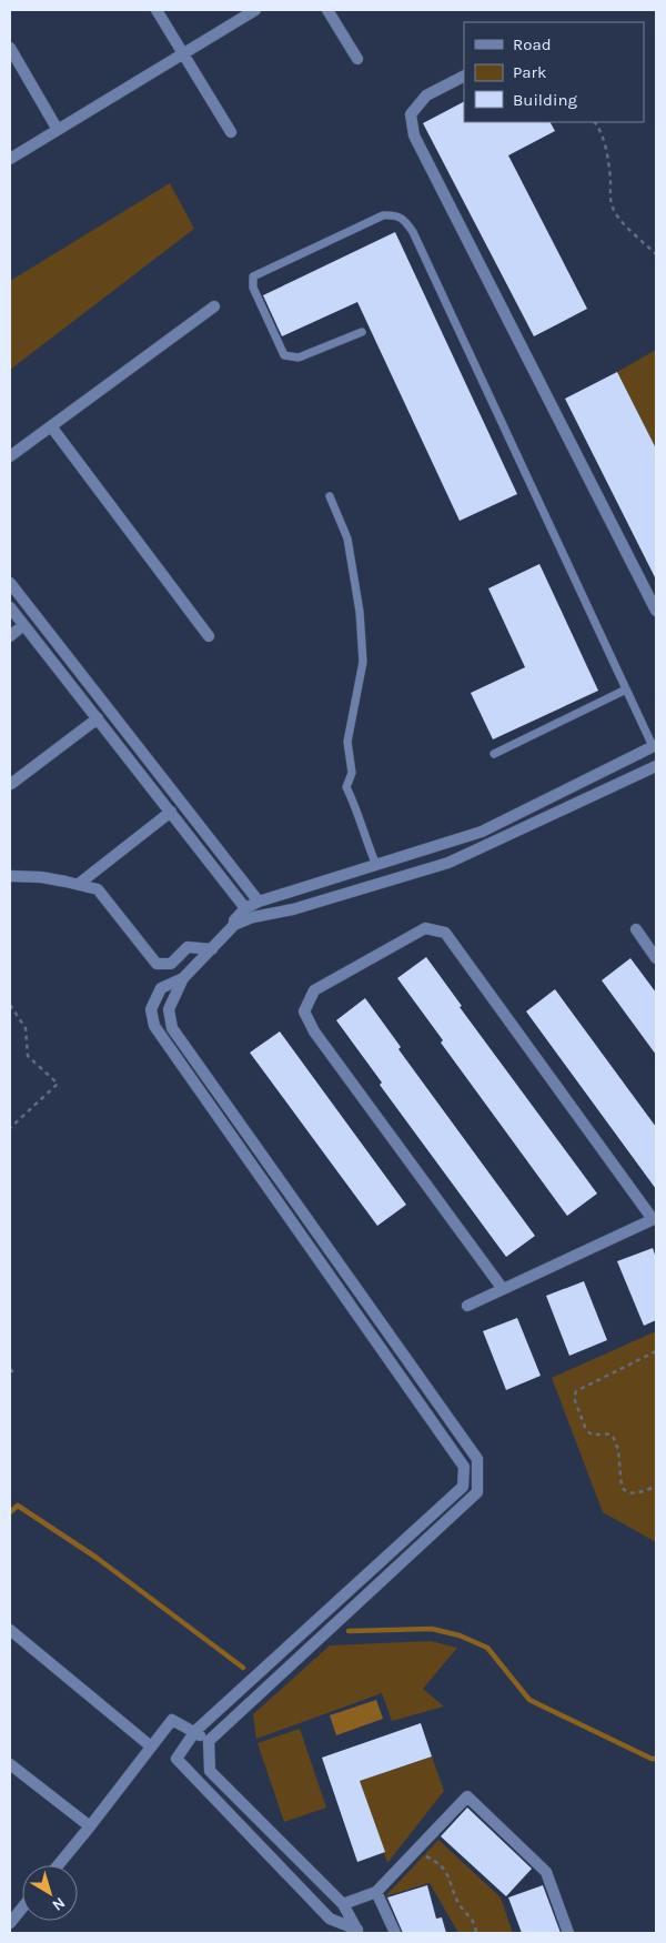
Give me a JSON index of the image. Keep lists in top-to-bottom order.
{
  "legend": ["Road", "Park", "Building"],
  "north": "bottom right"
}
